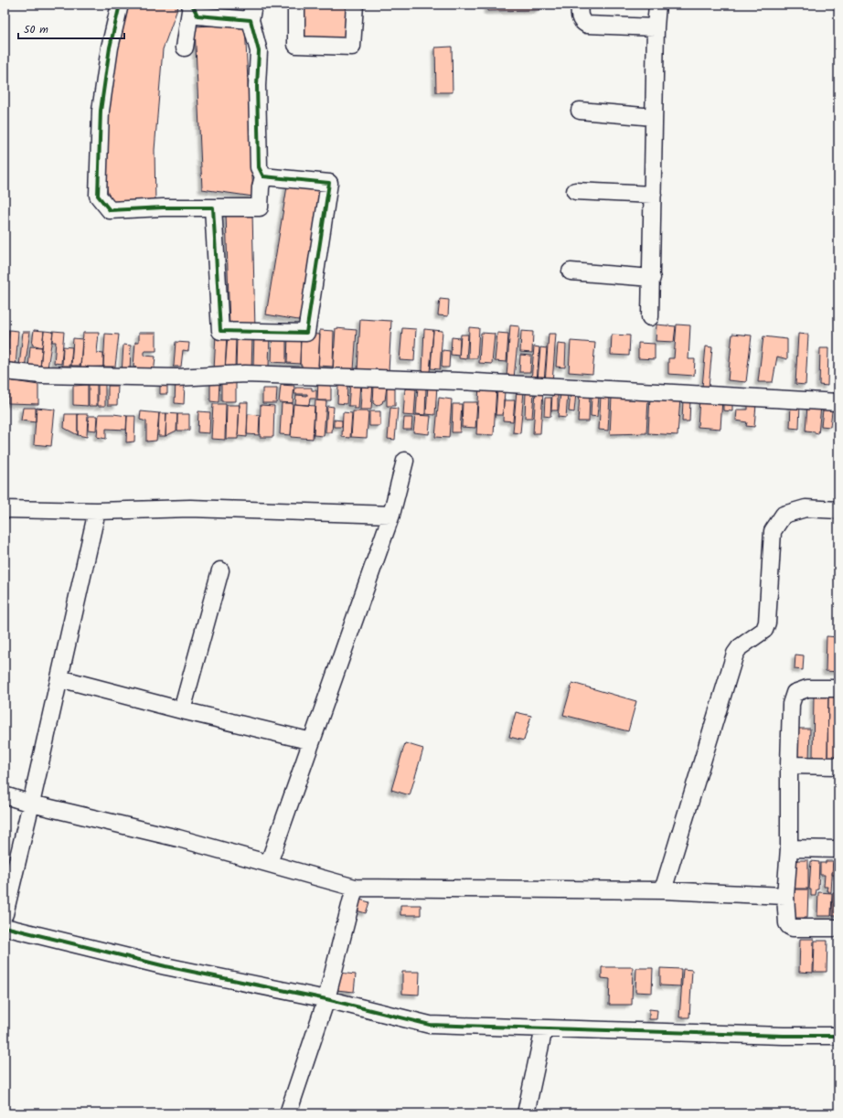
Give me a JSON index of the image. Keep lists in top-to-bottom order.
{
  "scale_bar": "50 m"
}
